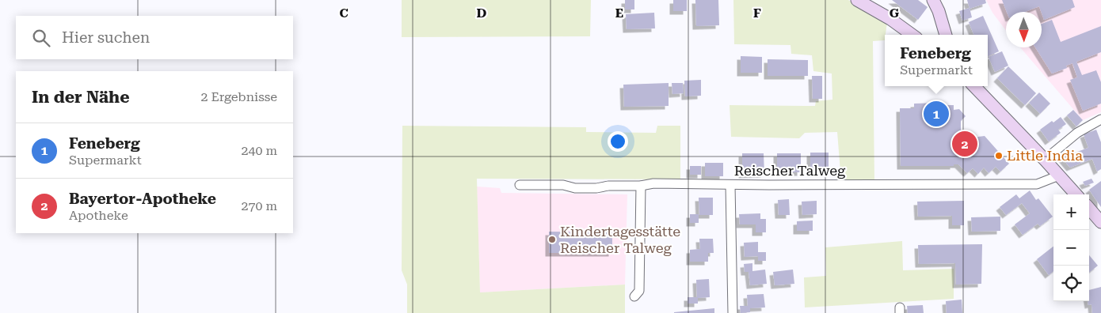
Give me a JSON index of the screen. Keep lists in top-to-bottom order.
{
  "streets": {
    "street": ["Reischer Talweg"]
  },
  "places": ["Little India", "Kindertagesstätte Reischer Talweg"],
  "north": "bottom",
  "page": {
    "search": "Hier suchen",
    "popup": ["Feneberg", "Supermarkt"],
    "heading": ["In der Nähe", "2 Ergebnisse"],
    "pins": ["1", "2"],
    "list": [
      {
        "mark": "1",
        "name": "Feneberg",
        "note": "Supermarkt",
        "value": "240 m"
      },
      {
        "mark": "2",
        "name": "Bayertor-Apotheke",
        "note": "Apotheke",
        "value": "270 m"
      }
    ],
    "map_buttons": ["+", "−"]
  },
  "grid": {
    "columns": [
      "C",
      "D",
      "E",
      "F",
      "G"
    ]
  }
}
